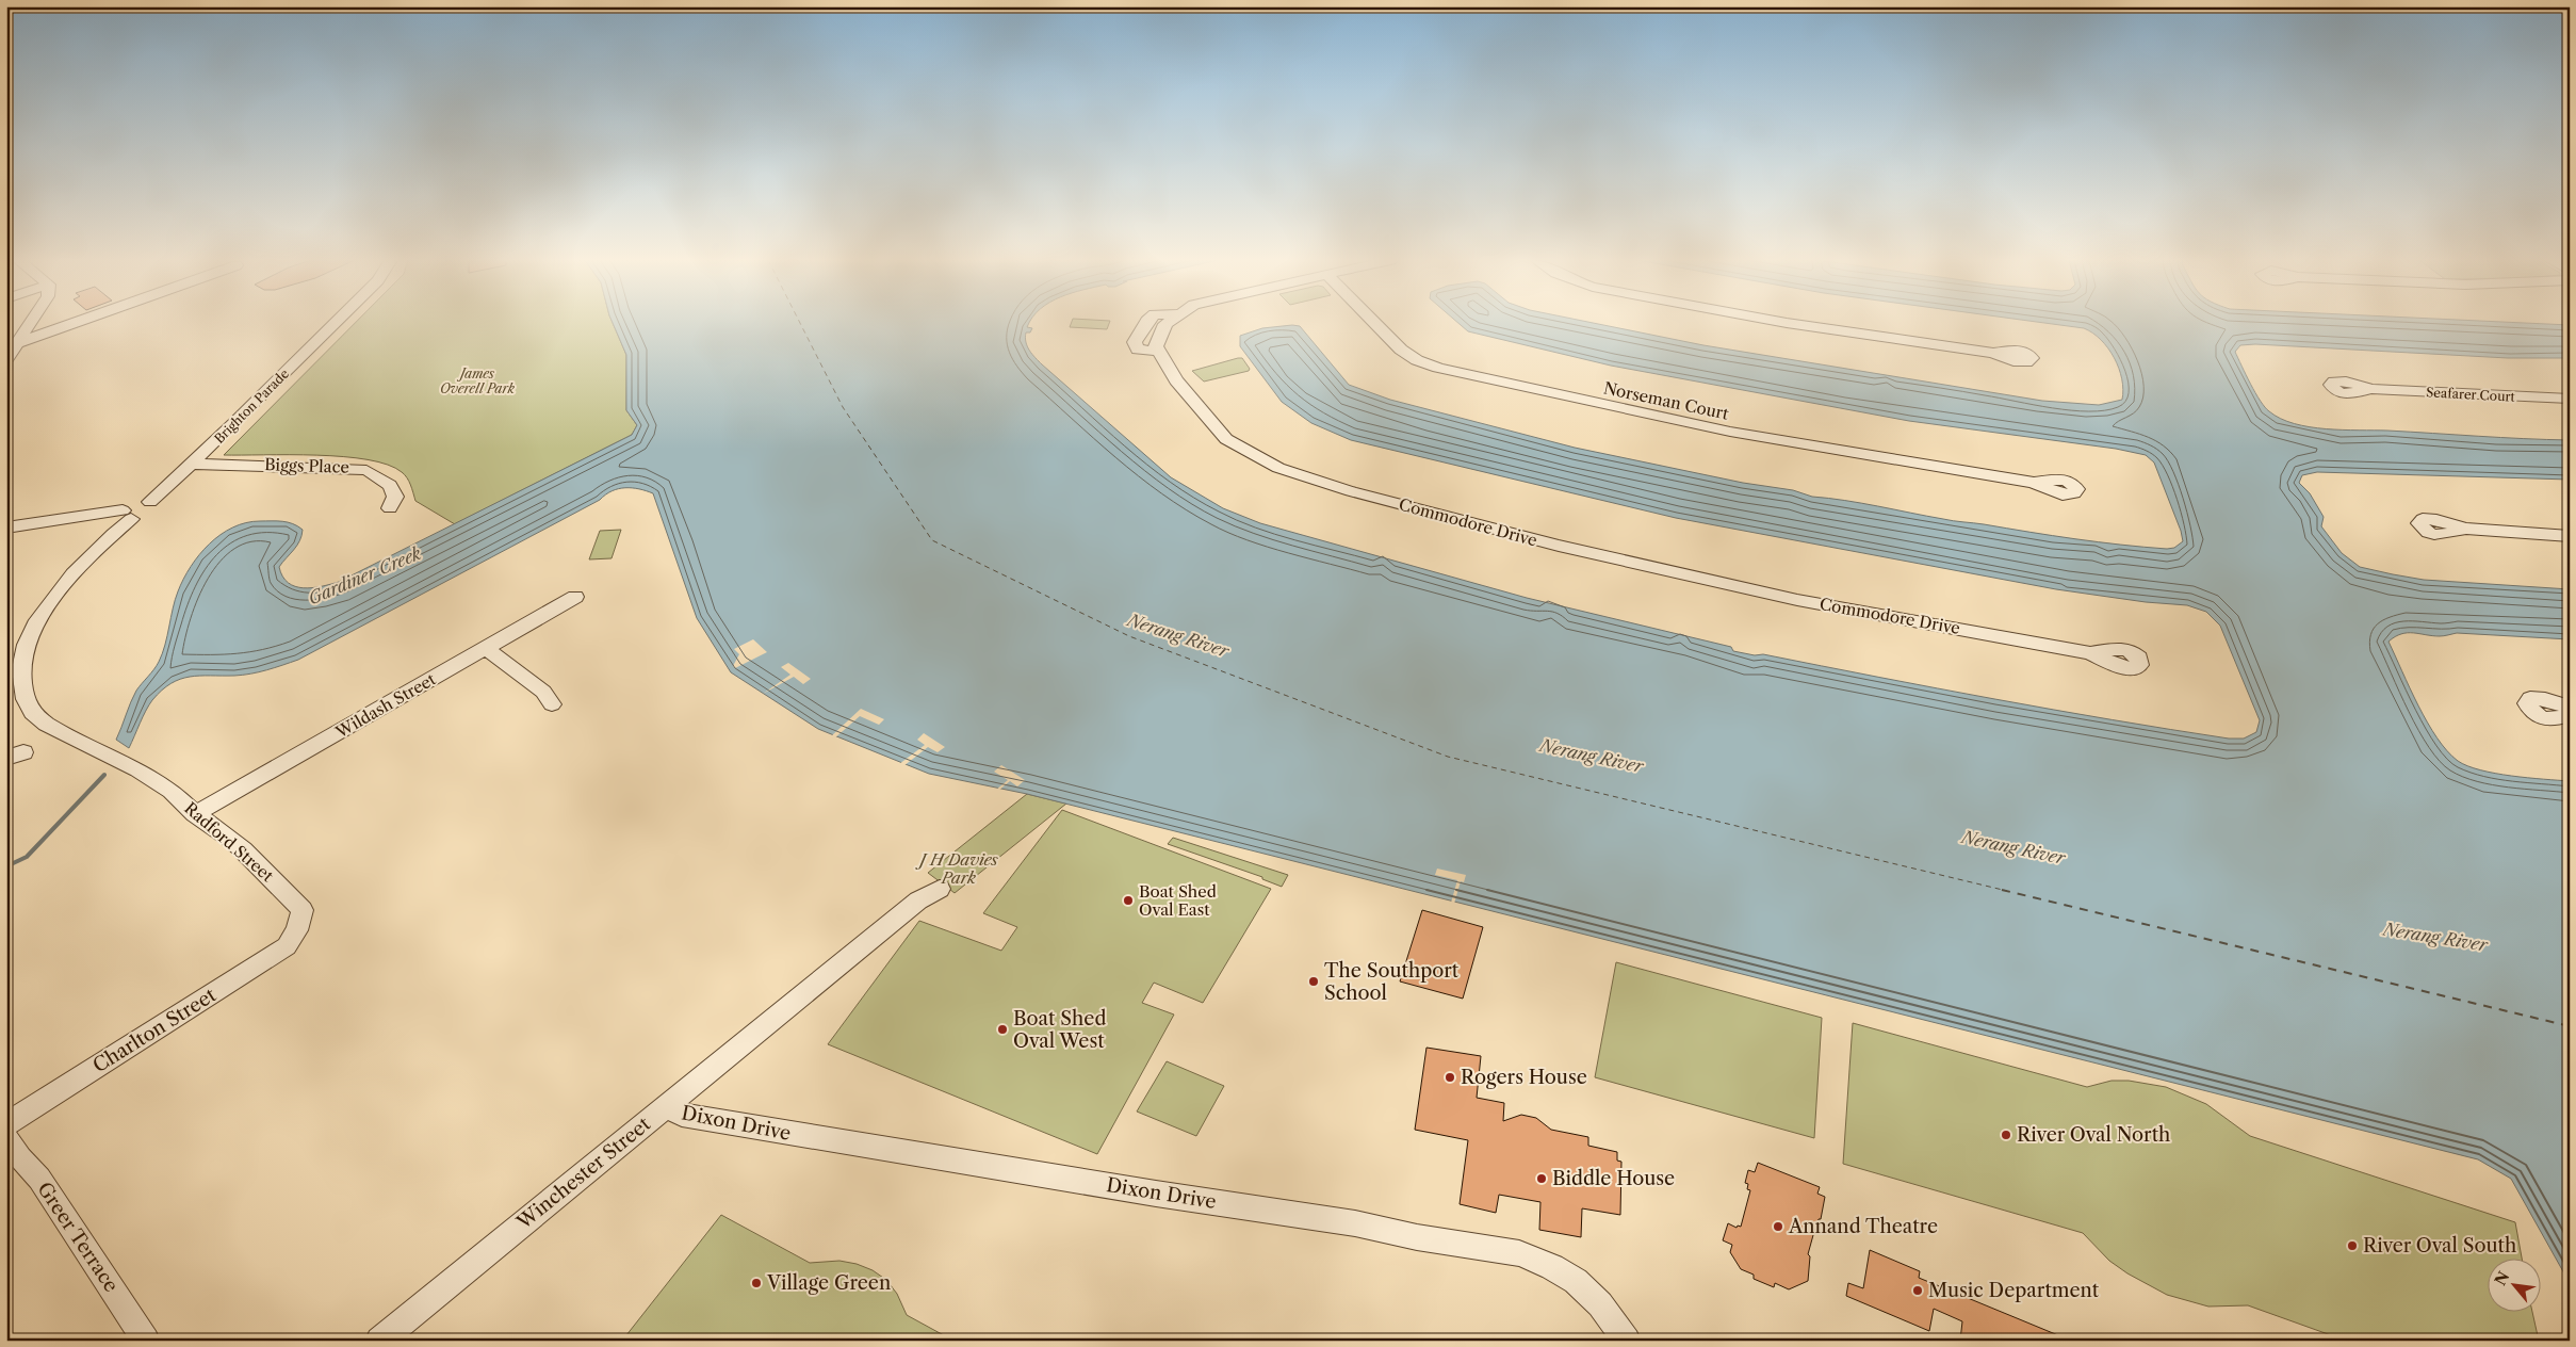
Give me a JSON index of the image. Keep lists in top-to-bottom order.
{
  "streets": {
    "street": [
      "Seafarer Court",
      "Norseman Court",
      "Brighton Parade",
      "Biggs Place",
      "Commodore Drive",
      "Wildash Street",
      "Radford Street",
      "Charlton Street",
      "Dixon Drive",
      "Winchester Street",
      "Greer Terrace"
    ]
  },
  "crossings": [
    ["Brighton Parade", "Biggs Place"],
    ["Brighton Parade", "Radford Street"],
    ["Wildash Street", "Radford Street"],
    ["Radford Street", "Charlton Street"],
    ["Dixon Drive", "Winchester Street"]
  ],
  "water": ["Gardiner Creek", "Nerang River"],
  "parks": ["James Overell Park", "J H Davies Park"],
  "places": [
    "Boat Shed Oval East",
    "The Southport School",
    "Boat Shed Oval West",
    "Rogers House",
    "River Oval North",
    "Biddle House",
    "Annand Theatre",
    "River Oval South",
    "Village Green",
    "Music Department"
  ],
  "north": "top left"
}
